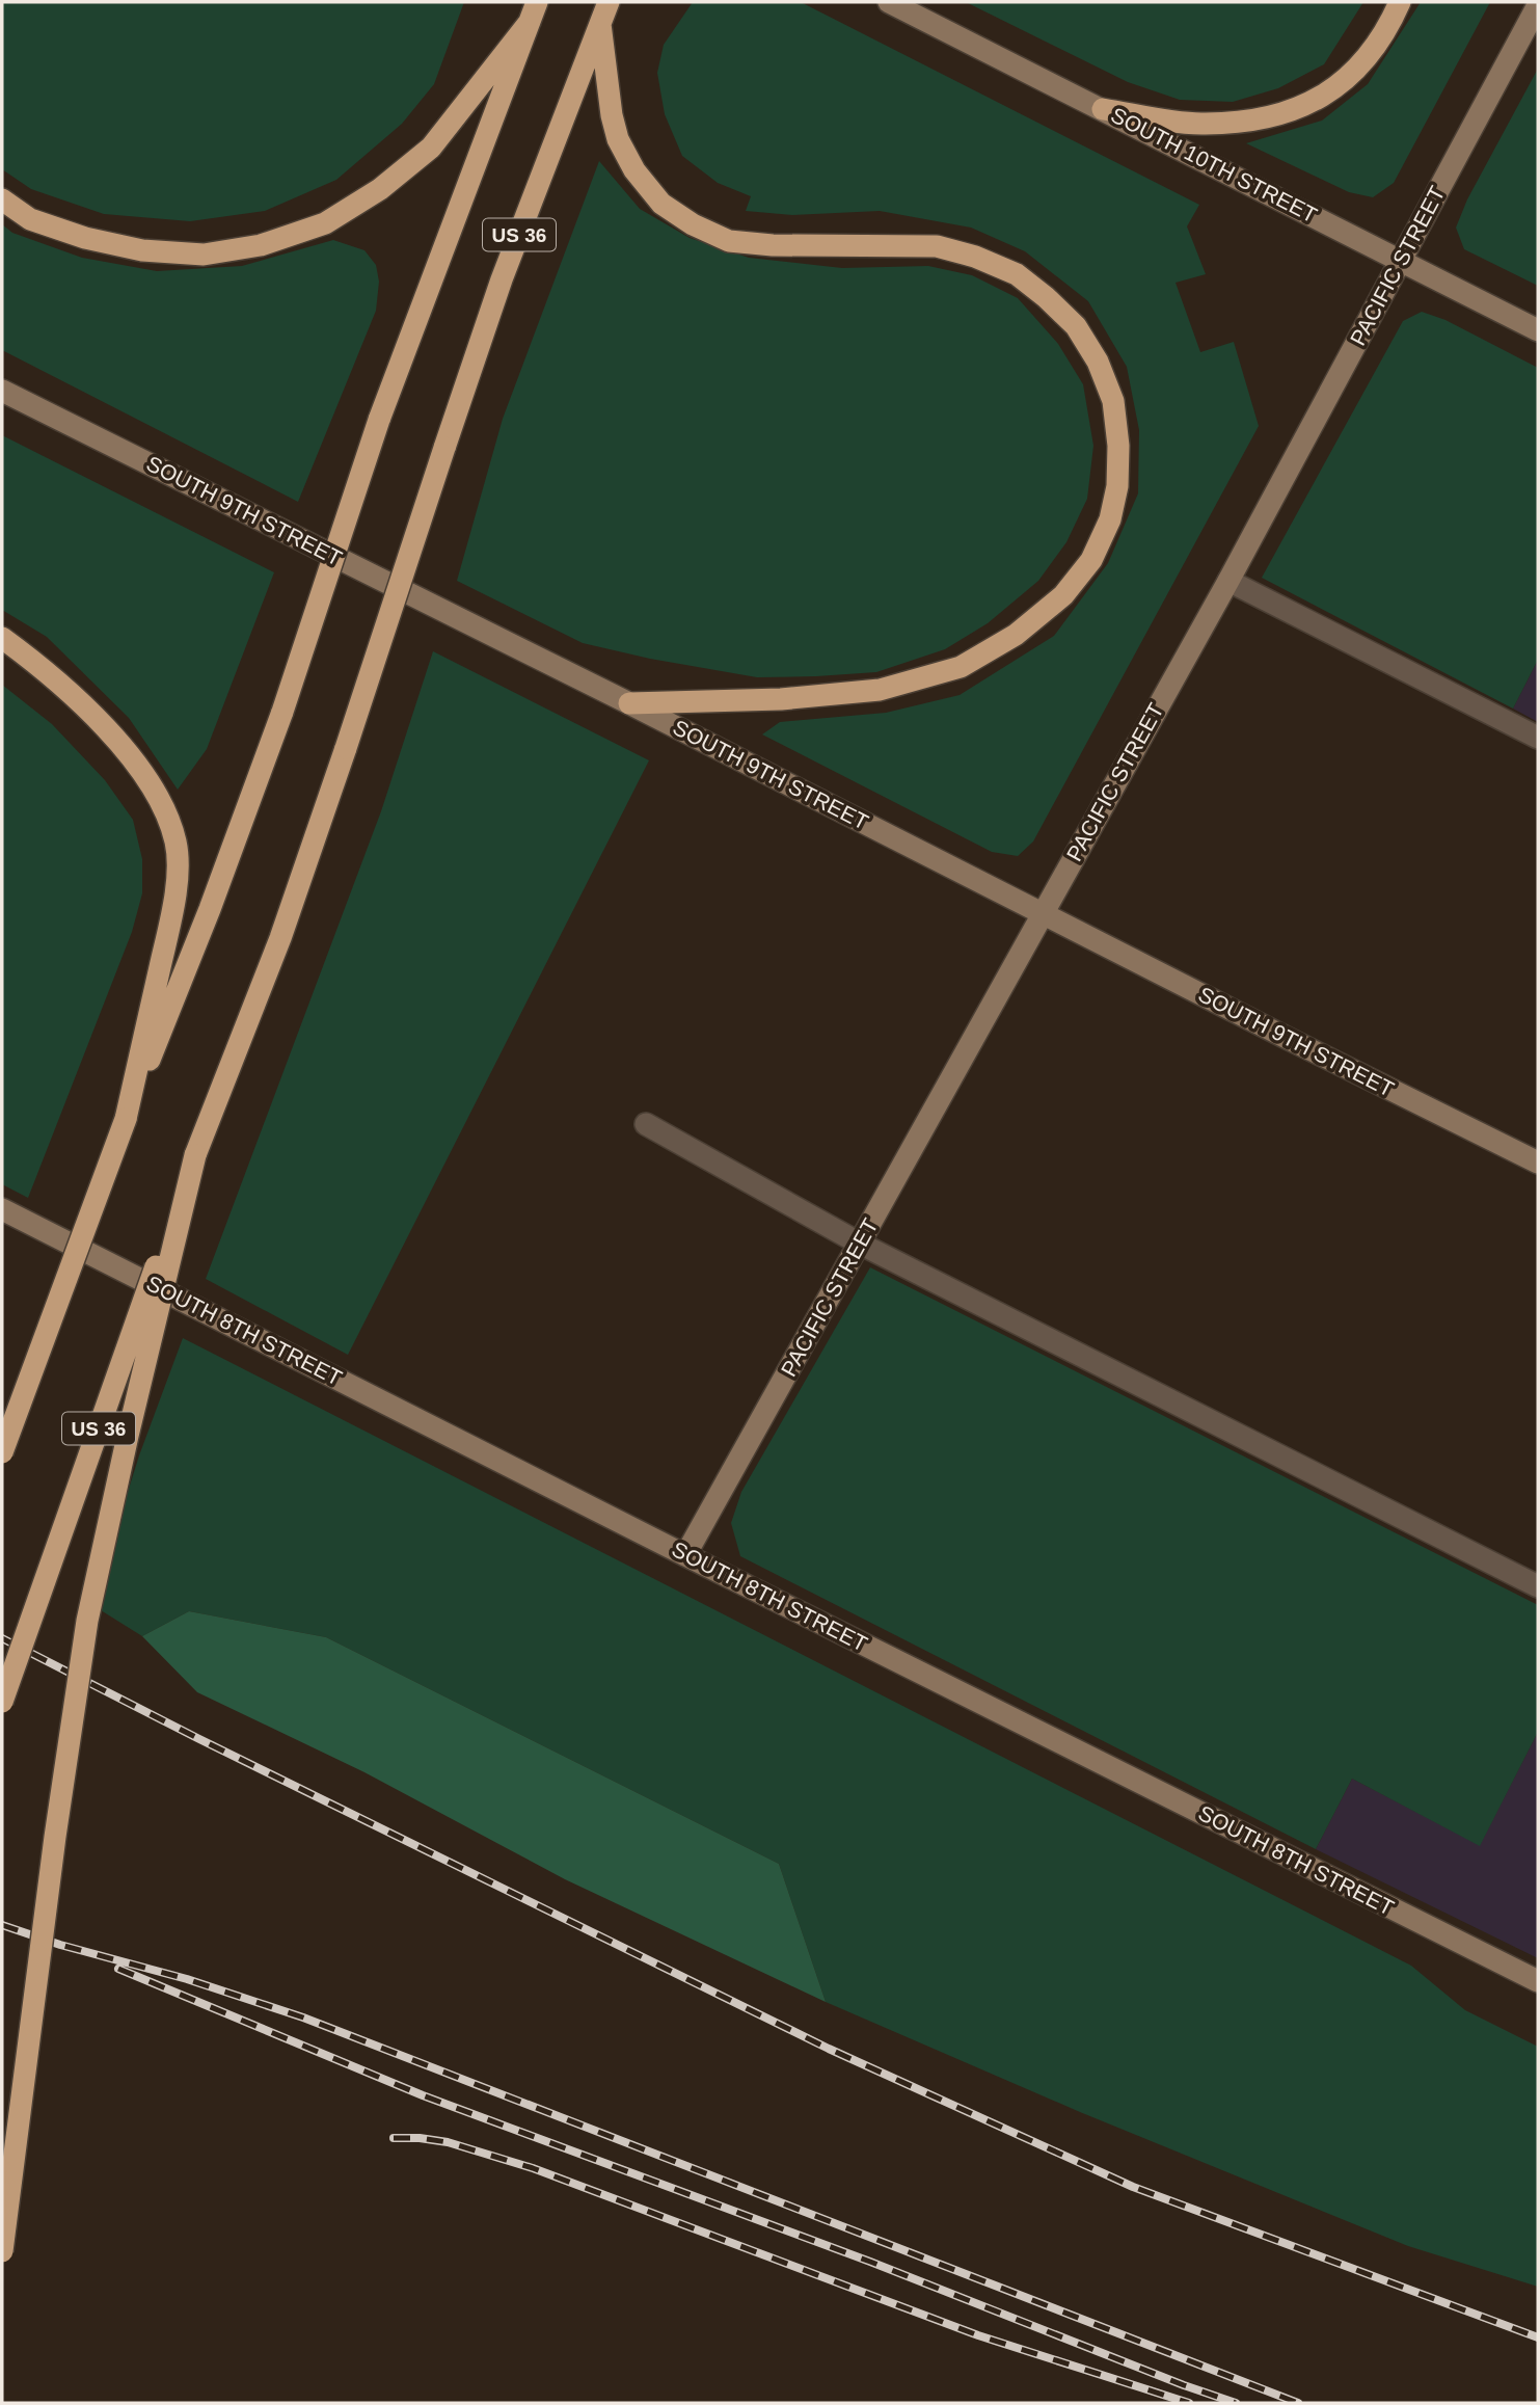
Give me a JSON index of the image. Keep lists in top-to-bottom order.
{
  "streets": {
    "highway": ["US 36"],
    "street": [
      "SOUTH 10TH STREET",
      "PACIFIC STREET",
      "SOUTH 9TH STREET",
      "SOUTH 8TH STREET"
    ]
  },
  "crossings": [
    ["SOUTH 10TH STREET", "PACIFIC STREET"],
    ["PACIFIC STREET", "SOUTH 9TH STREET"],
    ["PACIFIC STREET", "SOUTH 8TH STREET"]
  ]
}
